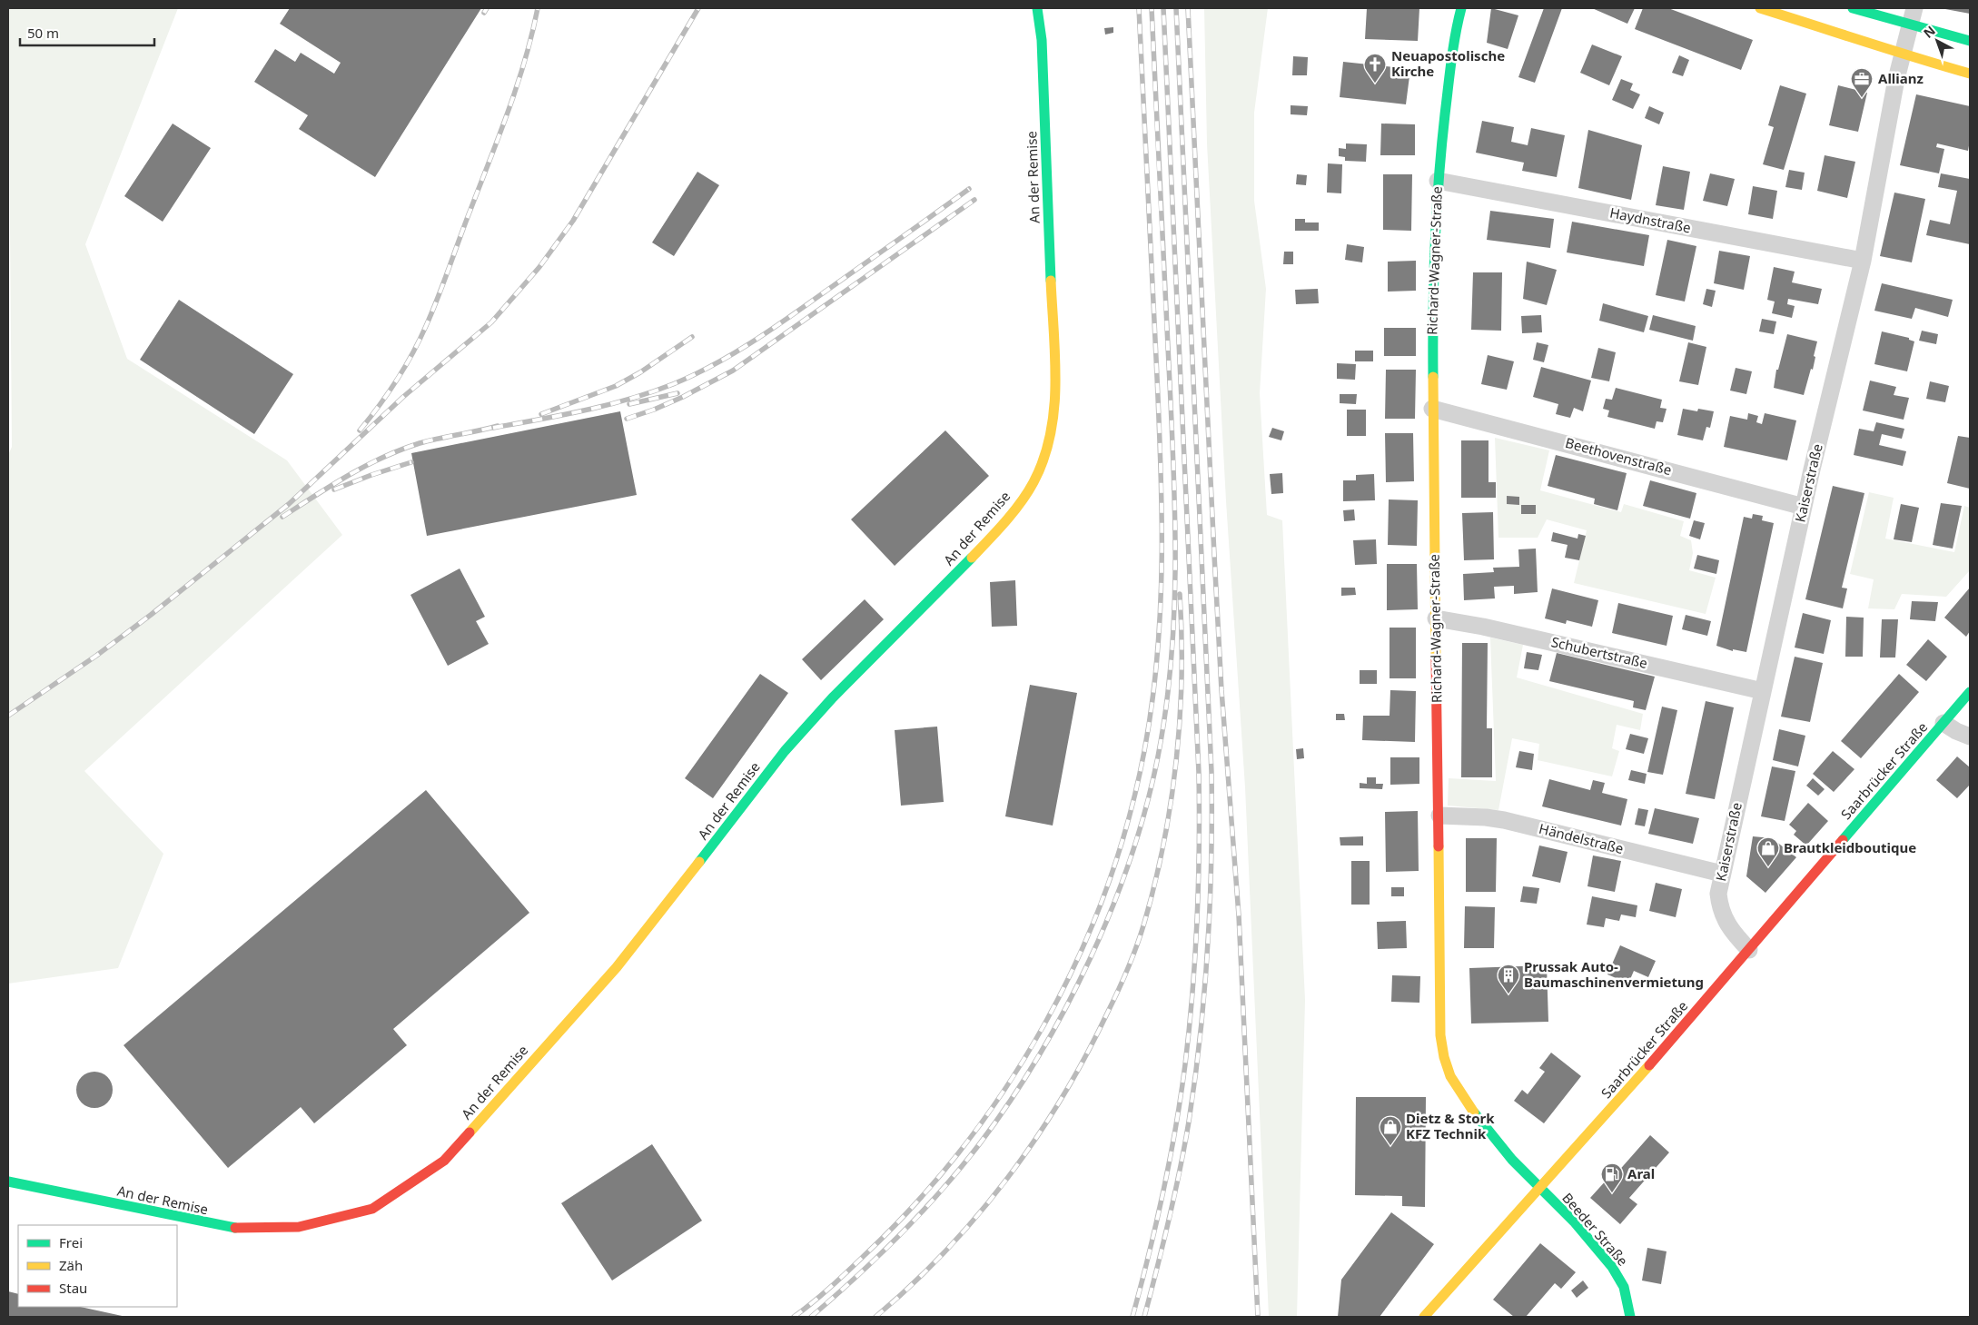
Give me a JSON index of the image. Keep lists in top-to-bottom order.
{
  "streets": {
    "street": [
      "An der Remise",
      "Haydnstraße",
      "Richard-Wagner-Straße",
      "Beethovenstraße",
      "Kaiserstraße",
      "Schubertstraße",
      "Saarbrücker Straße",
      "Händelstraße",
      "Beeder Straße"
    ]
  },
  "crossings": [
    ["Haydnstraße", "Richard-Wagner-Straße"],
    ["Haydnstraße", "Kaiserstraße"],
    ["Richard-Wagner-Straße", "Beethovenstraße"],
    ["Richard-Wagner-Straße", "Schubertstraße"],
    ["Richard-Wagner-Straße", "Saarbrücker Straße"],
    ["Richard-Wagner-Straße", "Händelstraße"],
    ["Richard-Wagner-Straße", "Beeder Straße"],
    ["Beethovenstraße", "Kaiserstraße"],
    ["Kaiserstraße", "Schubertstraße"],
    ["Kaiserstraße", "Saarbrücker Straße"],
    ["Kaiserstraße", "Händelstraße"],
    ["Saarbrücker Straße", "Beeder Straße"]
  ],
  "places": {
    "church": ["Neuapostolische Kirche"],
    "office": ["Allianz"],
    "shop": ["Brautkleidboutique", "Dietz & Stork KFZ Technik"],
    "building": ["Prussak Auto- Baumaschinenvermietung"],
    "fuel station": ["Aral"]
  },
  "legend": ["Frei", "Zäh", "Stau"],
  "scale_bar": "50 m",
  "north": "top left"
}
